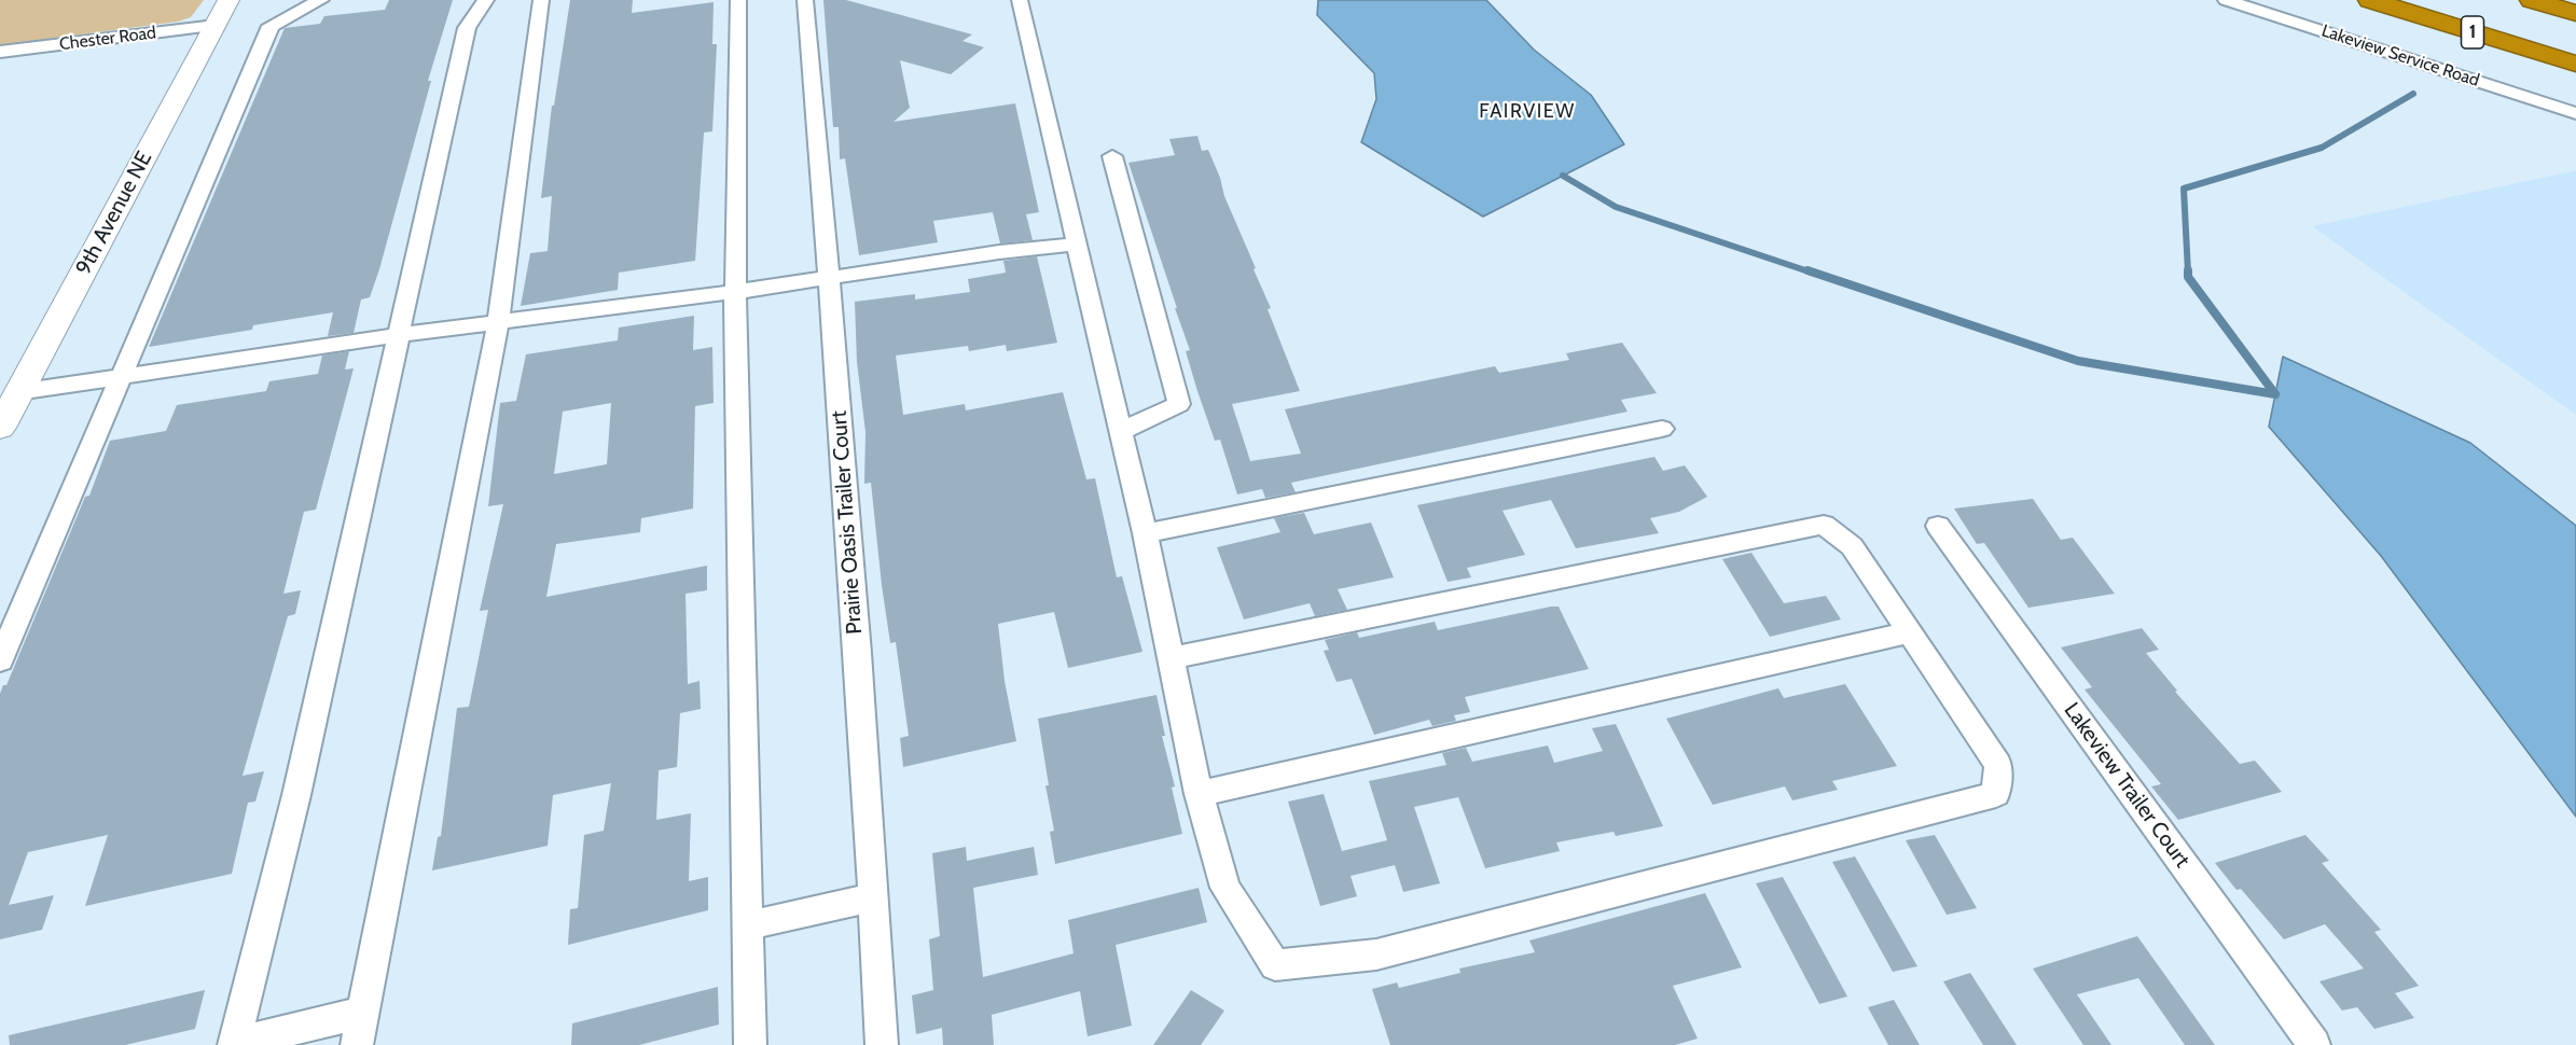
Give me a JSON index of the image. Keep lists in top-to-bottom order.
{
  "streets": {
    "highway": ["1"],
    "street": [
      "Chester Road",
      "Lakeview Service Road",
      "9th Avenue NE",
      "Prairie Oasis Trailer Court",
      "Lakeview Trailer Court"
    ]
  },
  "crossings": [
    ["Chester Road", "9th Avenue NE"]
  ],
  "districts": ["FAIRVIEW"]
}
